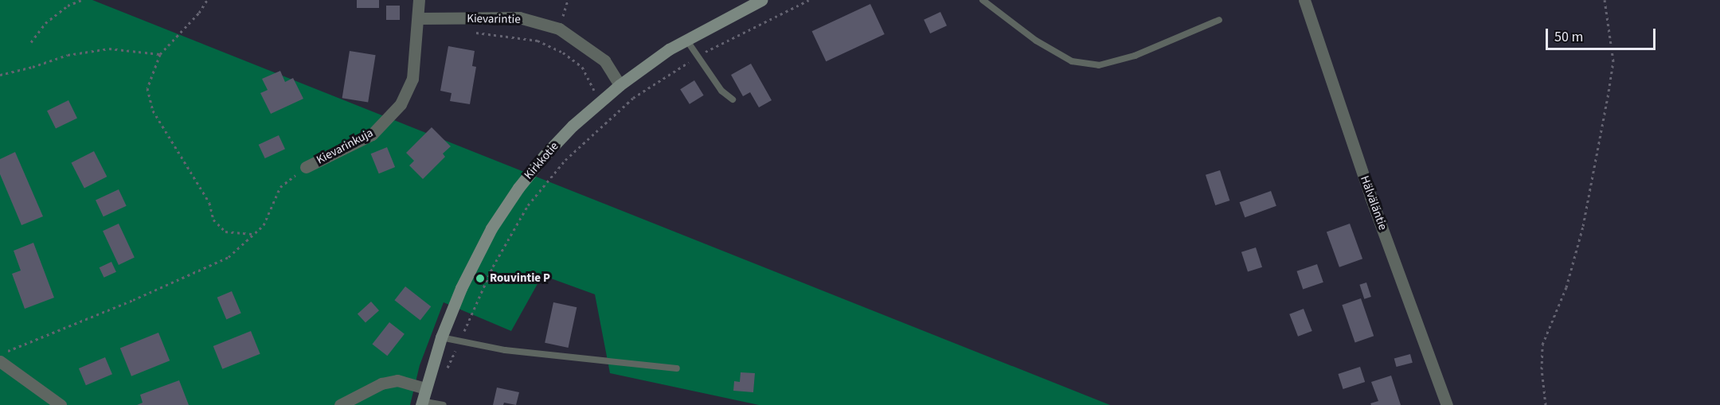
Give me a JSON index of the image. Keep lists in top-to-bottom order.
{
  "streets": {
    "street": [
      "Kievarintie",
      "Kievarinkuja",
      "Kirkkotie",
      "Hälväläntie"
    ]
  },
  "crossings": [
    ["Kievarintie", "Kievarinkuja"],
    ["Kievarintie", "Kirkkotie"]
  ],
  "places": ["Rouvintie P"],
  "scale_bar": "50 m"
}
